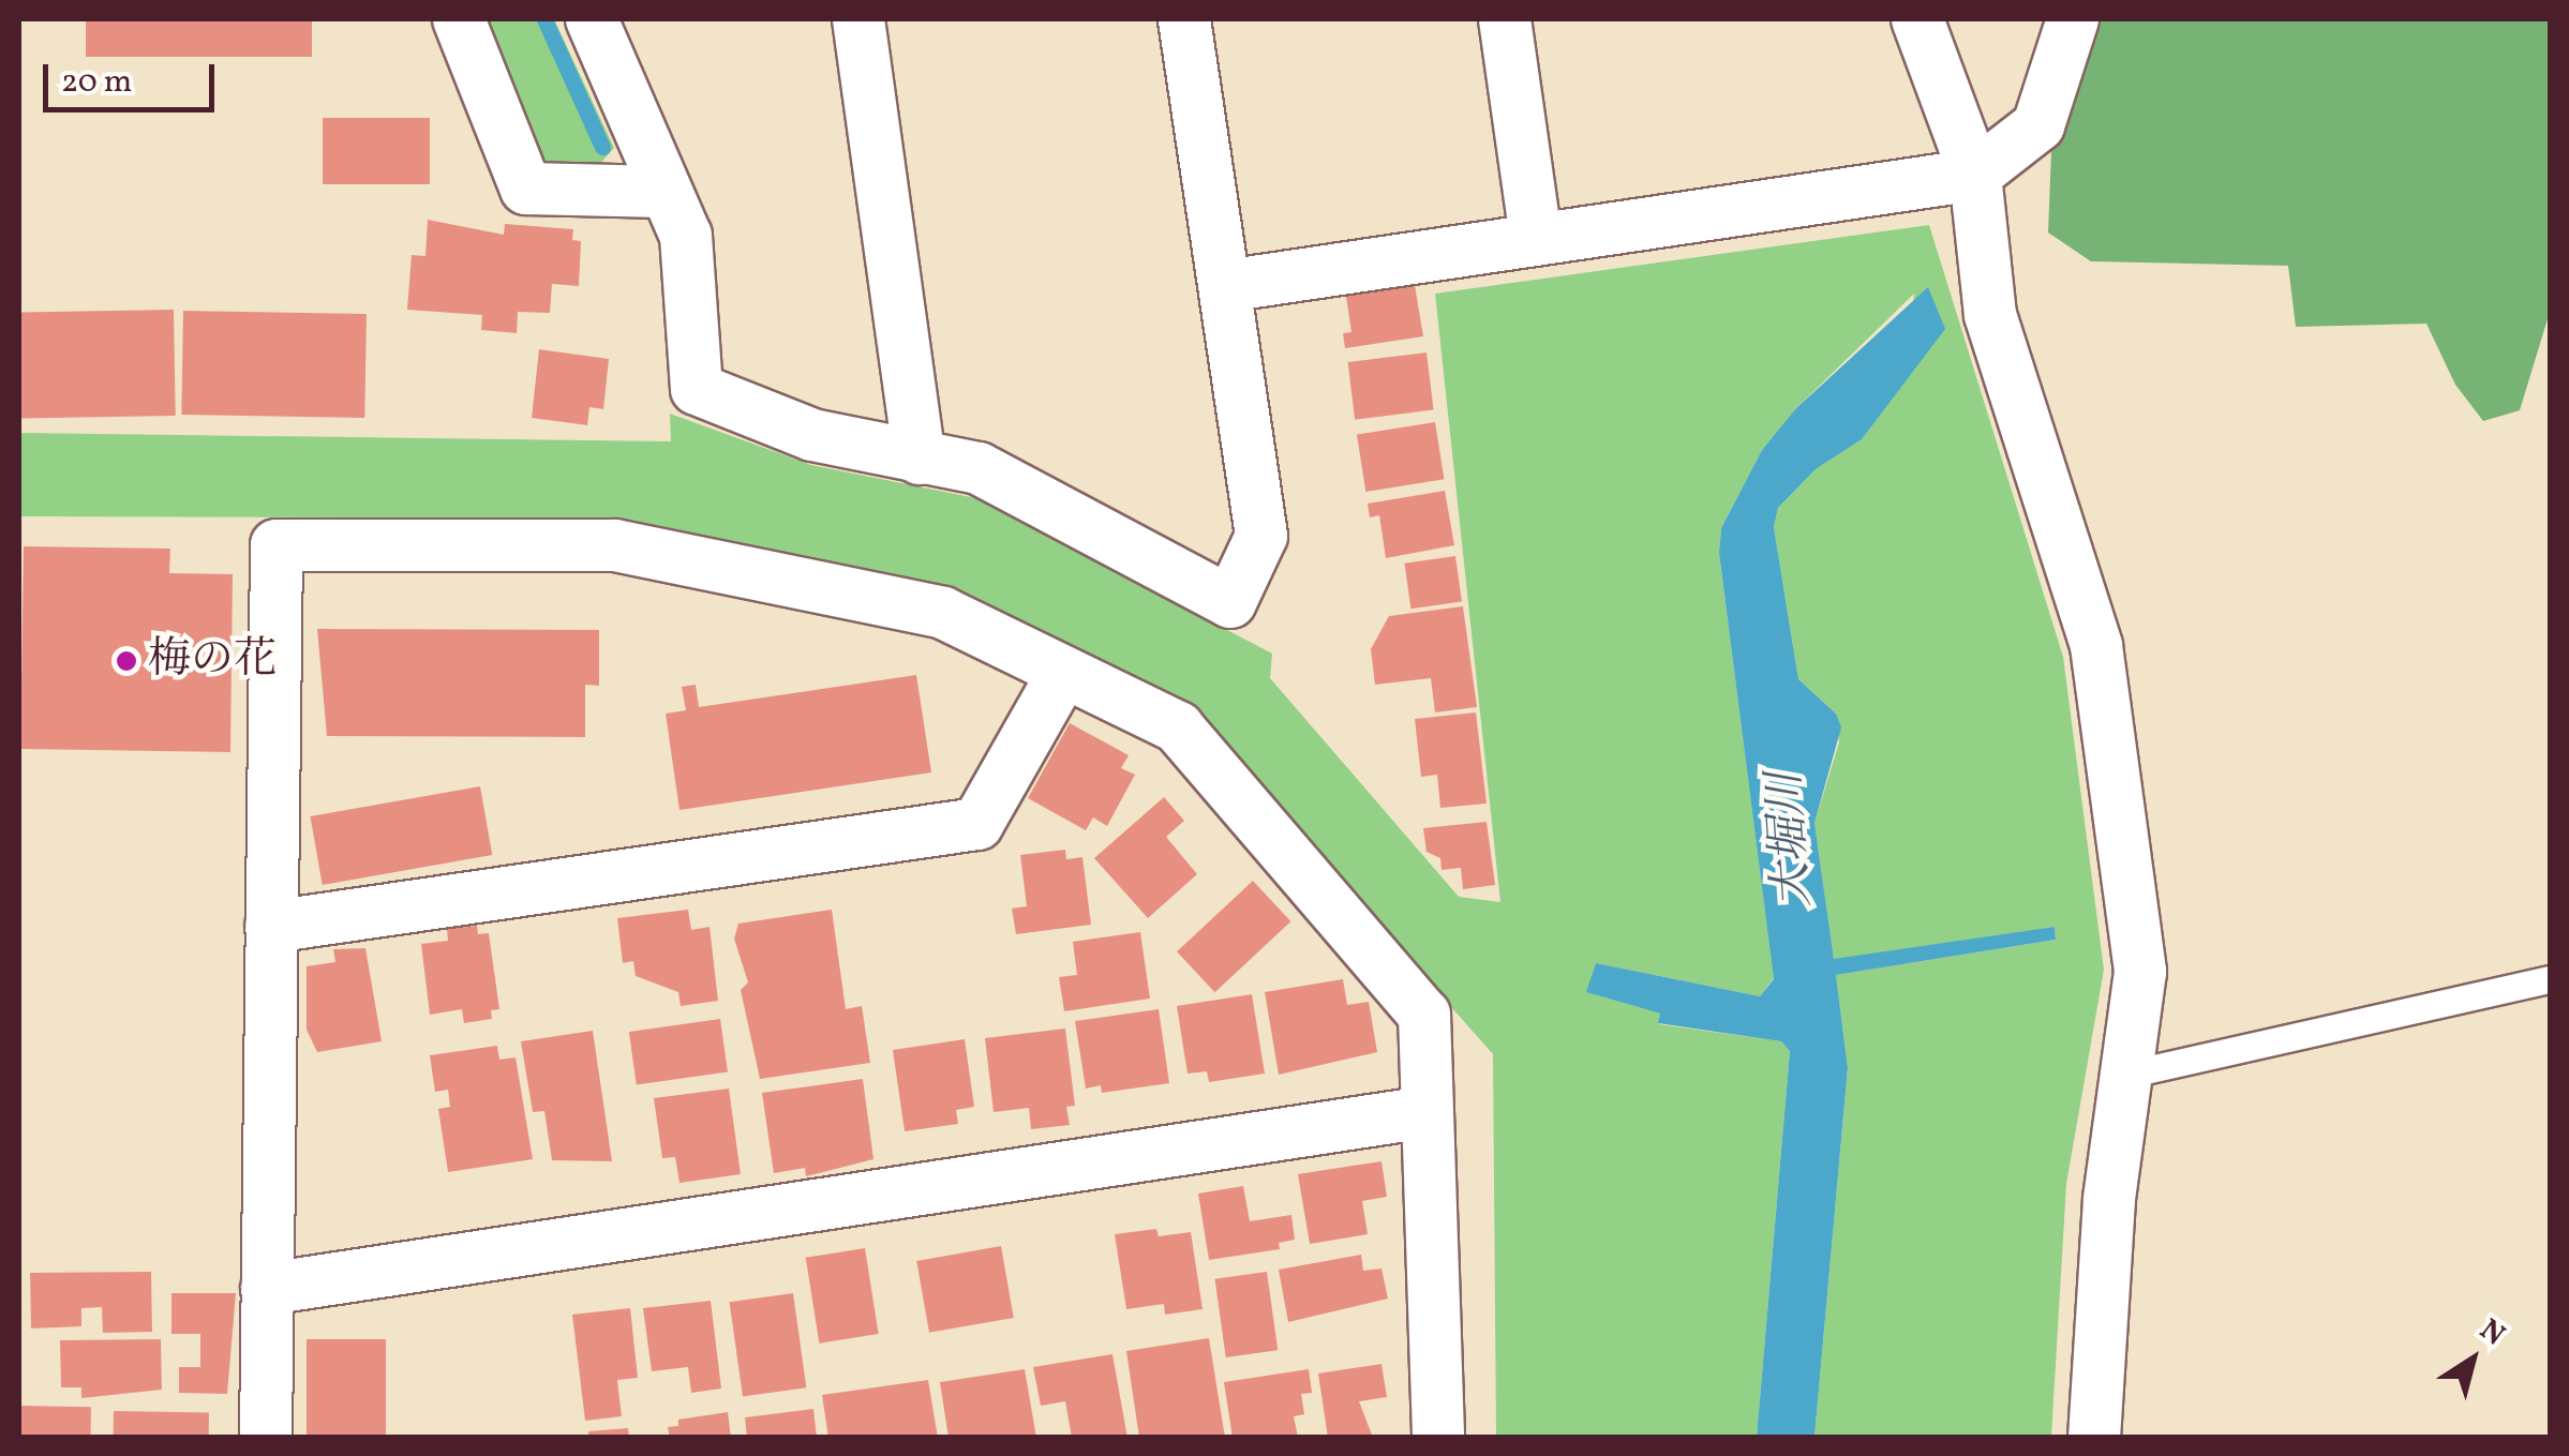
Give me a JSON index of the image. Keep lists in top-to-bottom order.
{
  "water": ["大堀川"],
  "places": ["梅の花"],
  "scale_bar": "20 m",
  "north": "top right"
}
